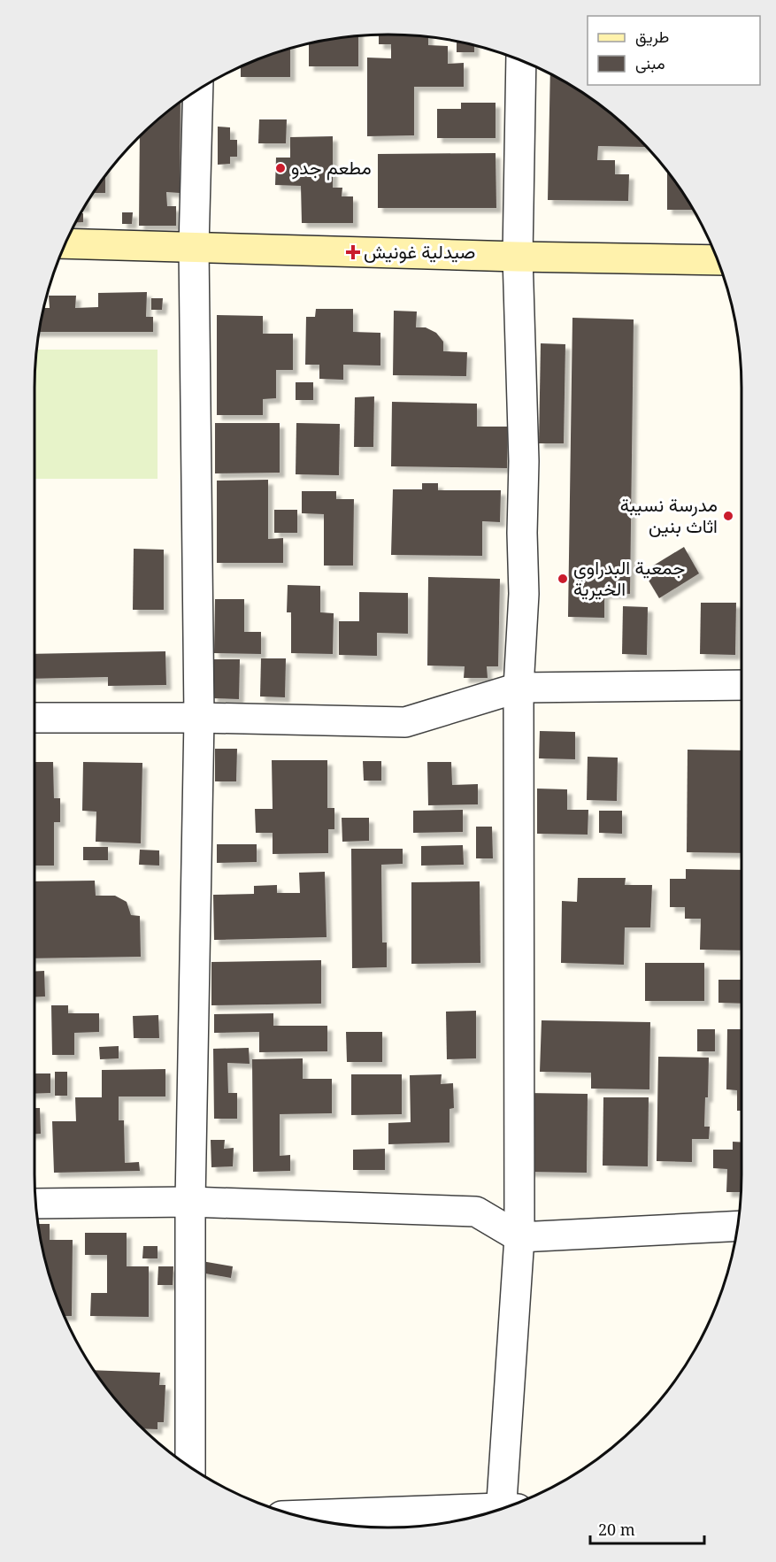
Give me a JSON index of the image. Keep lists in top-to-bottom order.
{
  "places": {
    "other": ["مطعم جدو", "مدرسة نسيبة اثاث بنين", "جمعية البدراوي الخيرية"],
    "health": ["صيدلية غونيش"]
  },
  "legend": ["طريق", "مبنى"],
  "scale_bar": "20 m"
}
